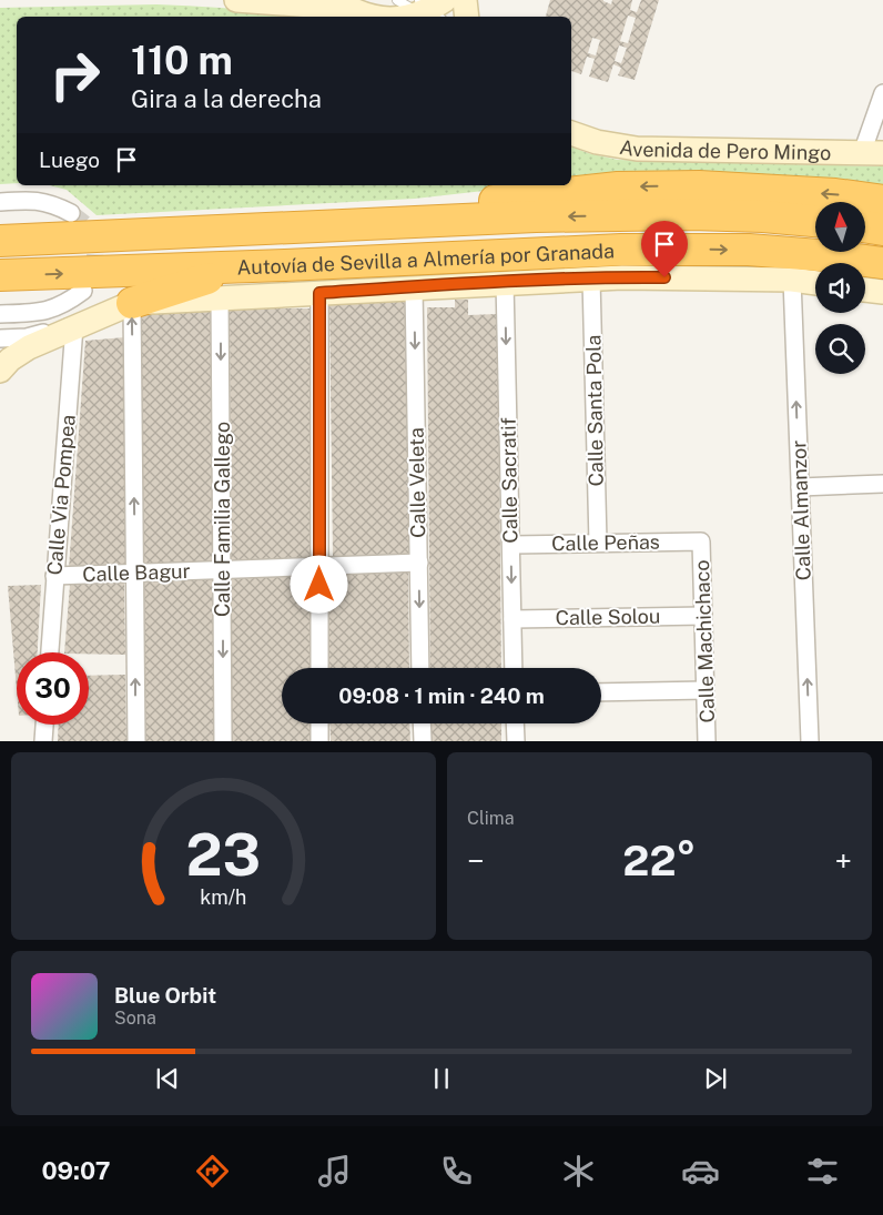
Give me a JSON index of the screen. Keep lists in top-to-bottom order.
{
  "streets": {
    "highway": ["Autovía de Sevilla a Almería por Granada"],
    "street": [
      "Avenida de Pero Mingo",
      "Calle Santa Pola",
      "Calle Sacratif",
      "Calle Veleta",
      "Calle Via Pompea",
      "Calle Almanzor",
      "Calle Familia Gallego",
      "Calle Peñas",
      "Calle Bagur",
      "Calle Solou",
      "Calle Machichaco"
    ]
  },
  "crossings": [
    ["Calle Santa Pola", "Calle Peñas"],
    ["Calle Sacratif", "Calle Peñas"],
    ["Calle Sacratif", "Calle Solou"],
    ["Calle Veleta", "Calle Bagur"],
    ["Calle Via Pompea", "Calle Bagur"],
    ["Calle Familia Gallego", "Calle Bagur"],
    ["Calle Peñas", "Calle Machichaco"],
    ["Calle Solou", "Calle Machichaco"]
  ],
  "one_way": ["Calle Sacratif", "Calle Almanzor"],
  "north": "top",
  "page": {
    "turn": ["110 m", "Gira a la derecha"],
    "then": "Luego",
    "limit": "30",
    "trip": "09:08 · 1 min · 240 m",
    "tile": "Clima",
    "heat": ["−", "22°", "+"],
    "song": ["Blue Orbit", "Sona"],
    "tabs": "09:07",
    "gauge": ["23", "km/h"]
  }
}
